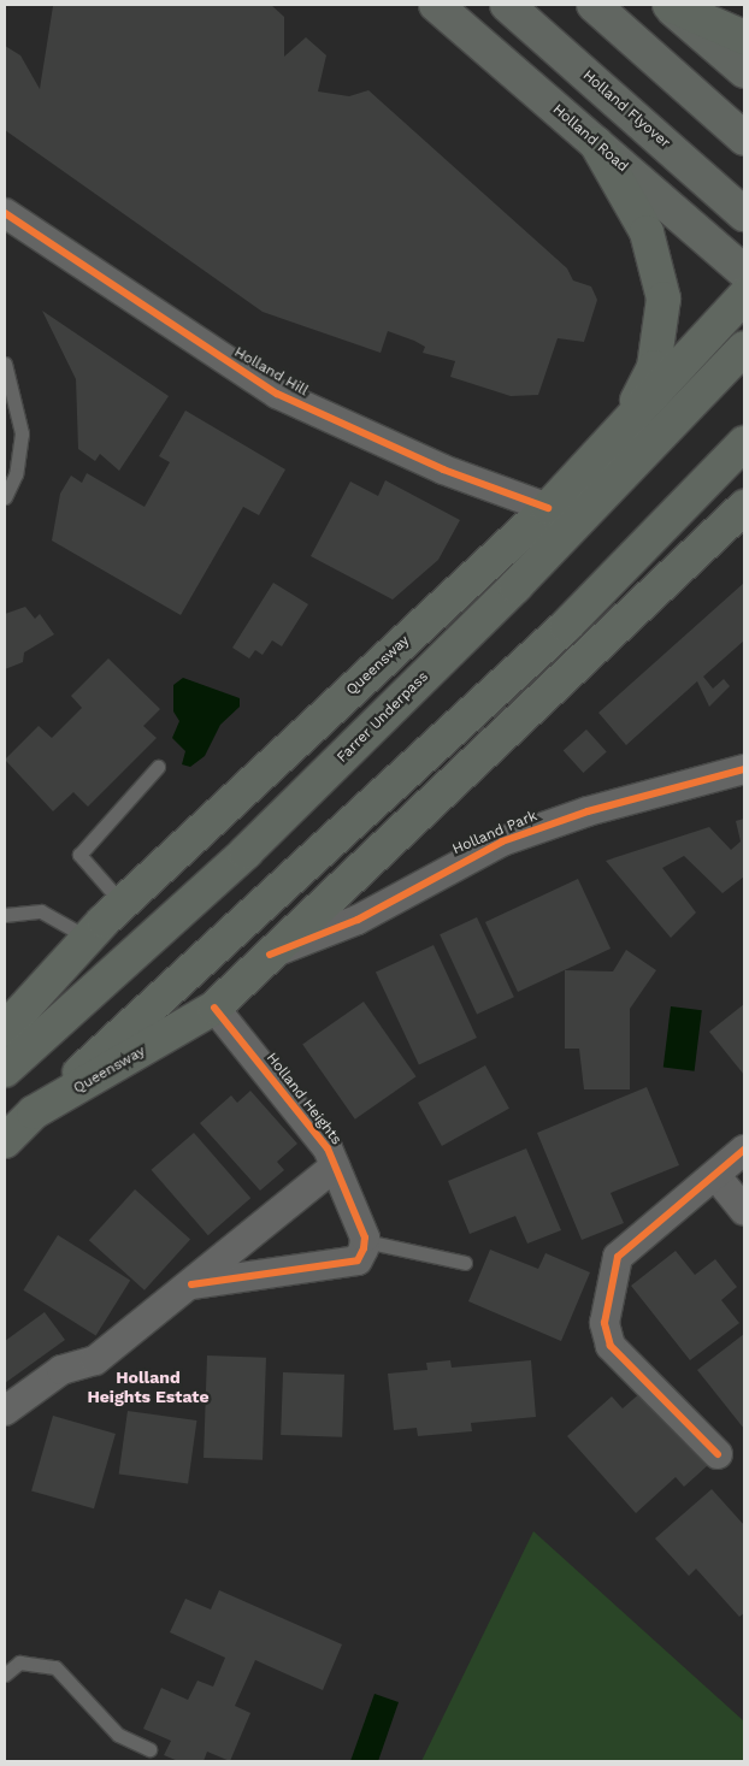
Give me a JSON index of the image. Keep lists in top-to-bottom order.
{
  "streets": {
    "highway": ["Queensway", "Farrer Underpass"],
    "main road": ["Holland Flyover", "Holland Road"],
    "street": ["Holland Hill", "Holland Park", "Holland Heights"]
  },
  "crossings": [
    ["Holland Hill", "Queensway"],
    ["Queensway", "Holland Park"],
    ["Queensway", "Holland Heights"]
  ],
  "districts": ["Holland Heights Estate"]
}
